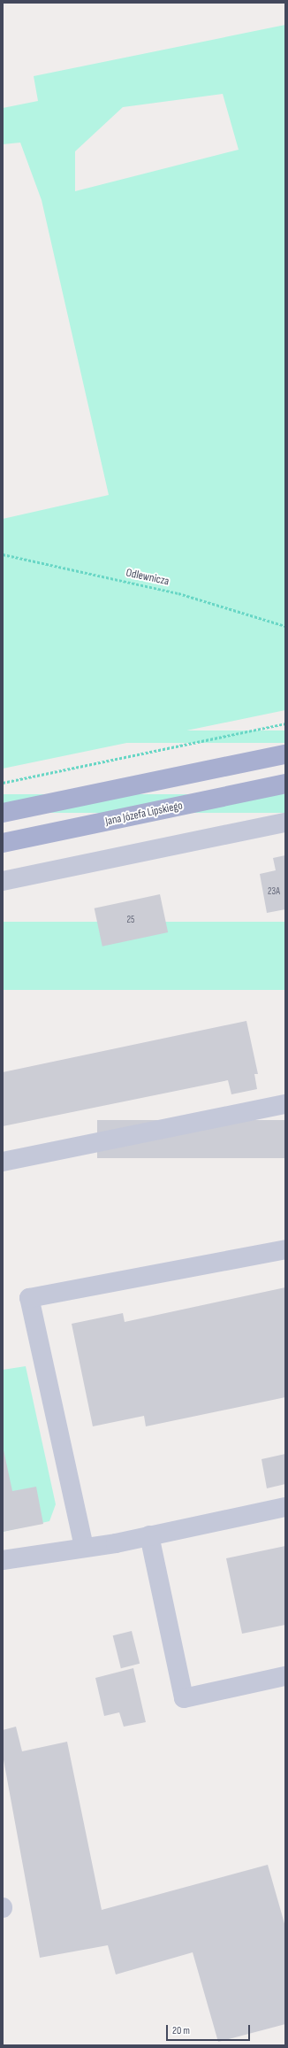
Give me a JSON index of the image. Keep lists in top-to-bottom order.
{
  "streets": {
    "main road": ["Jana Józefa Lipskiego"],
    "path": ["Odlewnicza"]
  },
  "house_numbers": ["23A", "25"],
  "scale_bar": "20 m"
}
